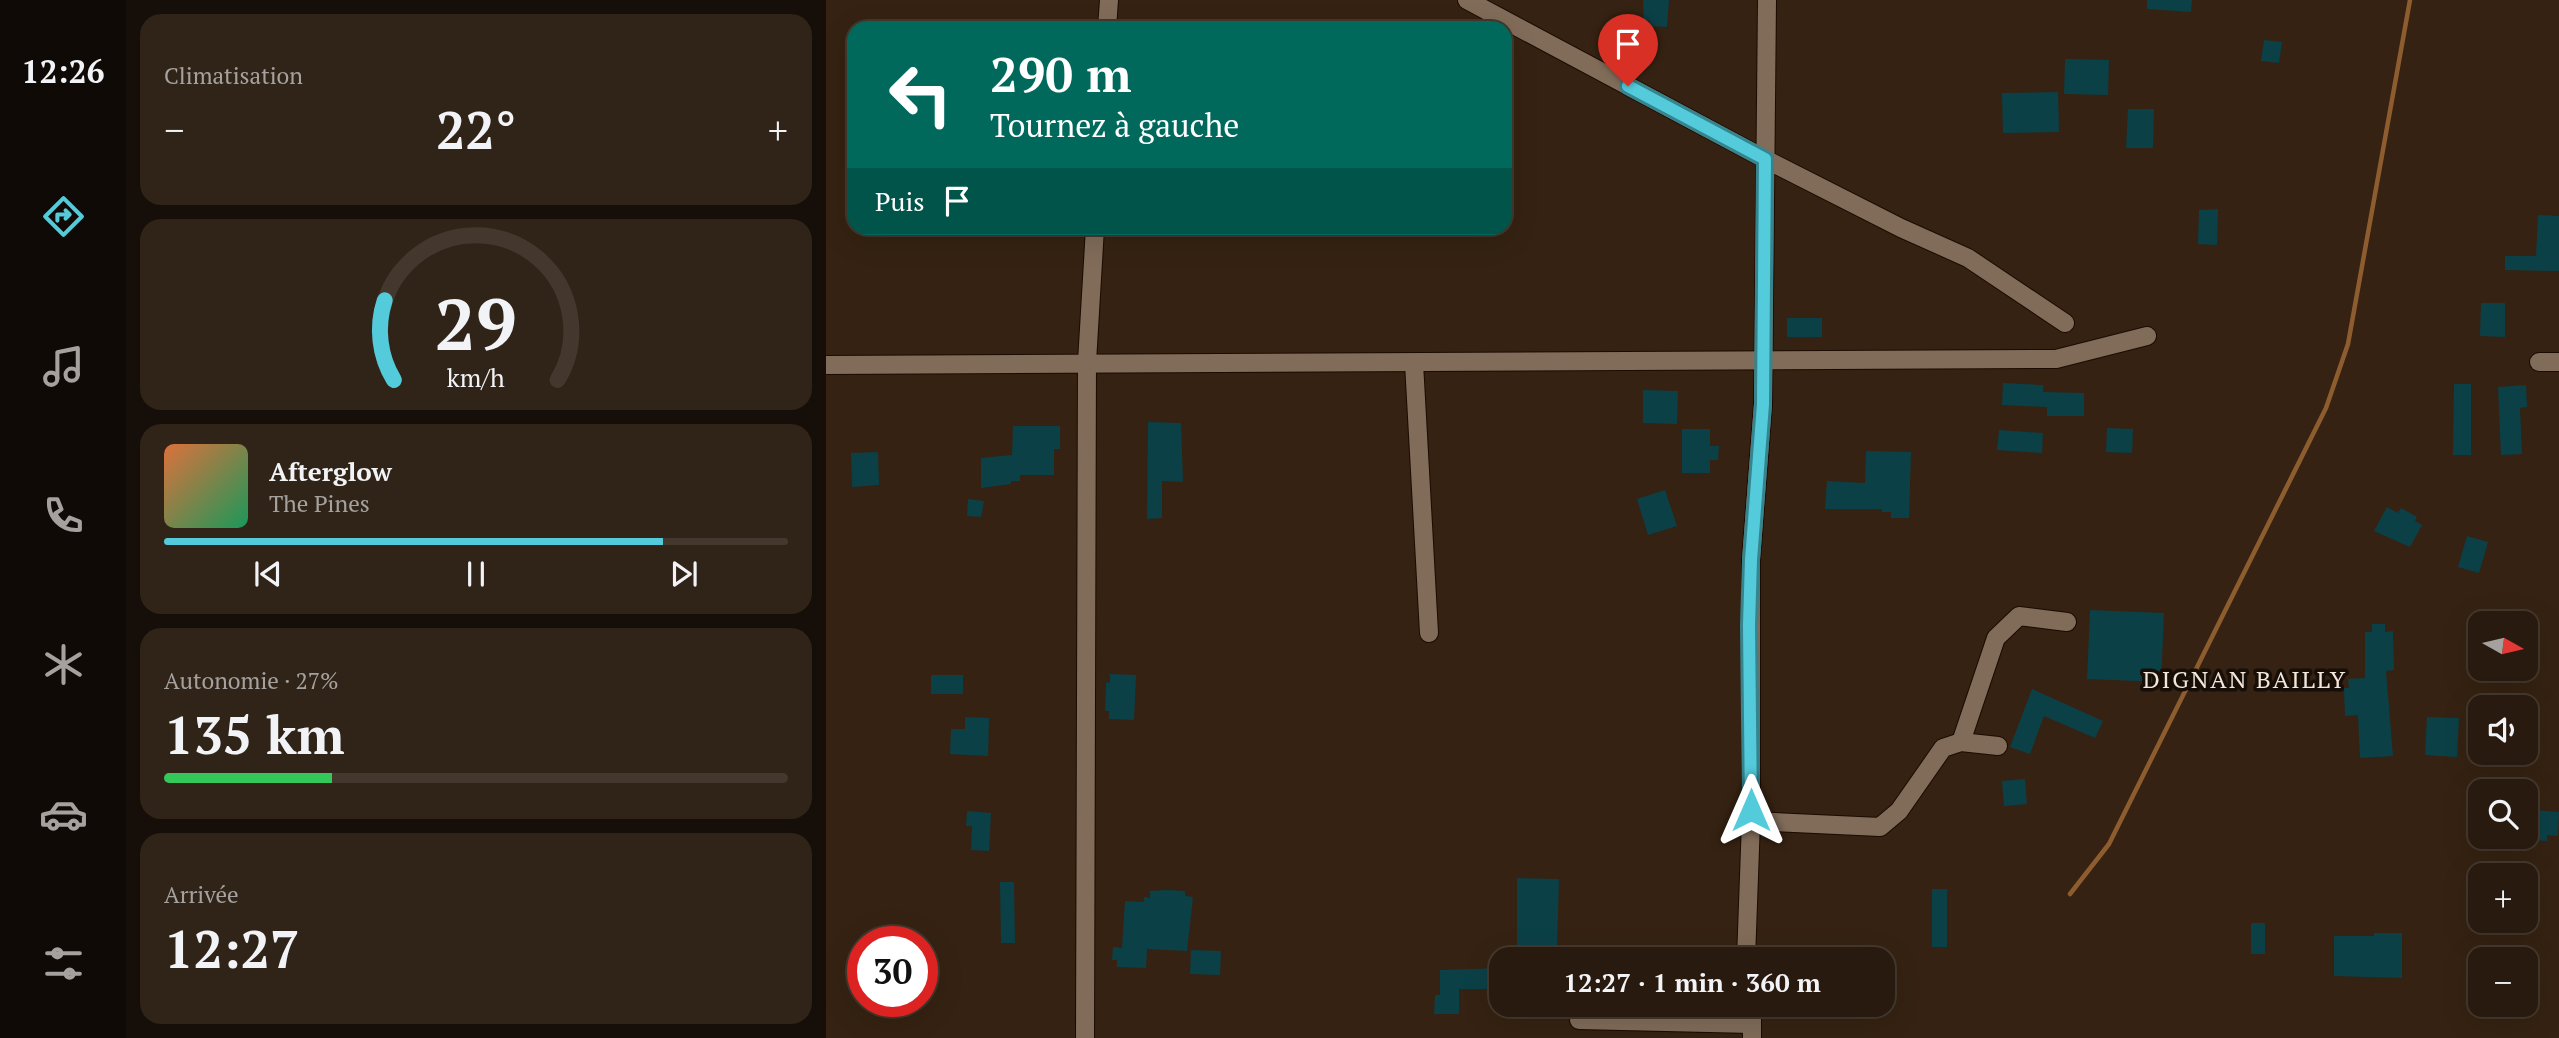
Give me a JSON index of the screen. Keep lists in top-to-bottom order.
{
  "districts": ["DIGNAN BAILLY"],
  "north": "right",
  "page": {
    "tabs": "12:26",
    "tile": [
      "Climatisation",
      ["Autonomie · 27%", "135 km"],
      ["Arrivée", "12:27"]
    ],
    "turn": ["290 m", "Tournez à gauche"],
    "heat": ["−", "22°", "+"],
    "then": "Puis",
    "song": ["Afterglow", "The Pines"],
    "map_buttons": ["+", "−"],
    "limit": "30",
    "trip": "12:27 · 1 min · 360 m",
    "gauge": ["29", "km/h"]
  }
}
